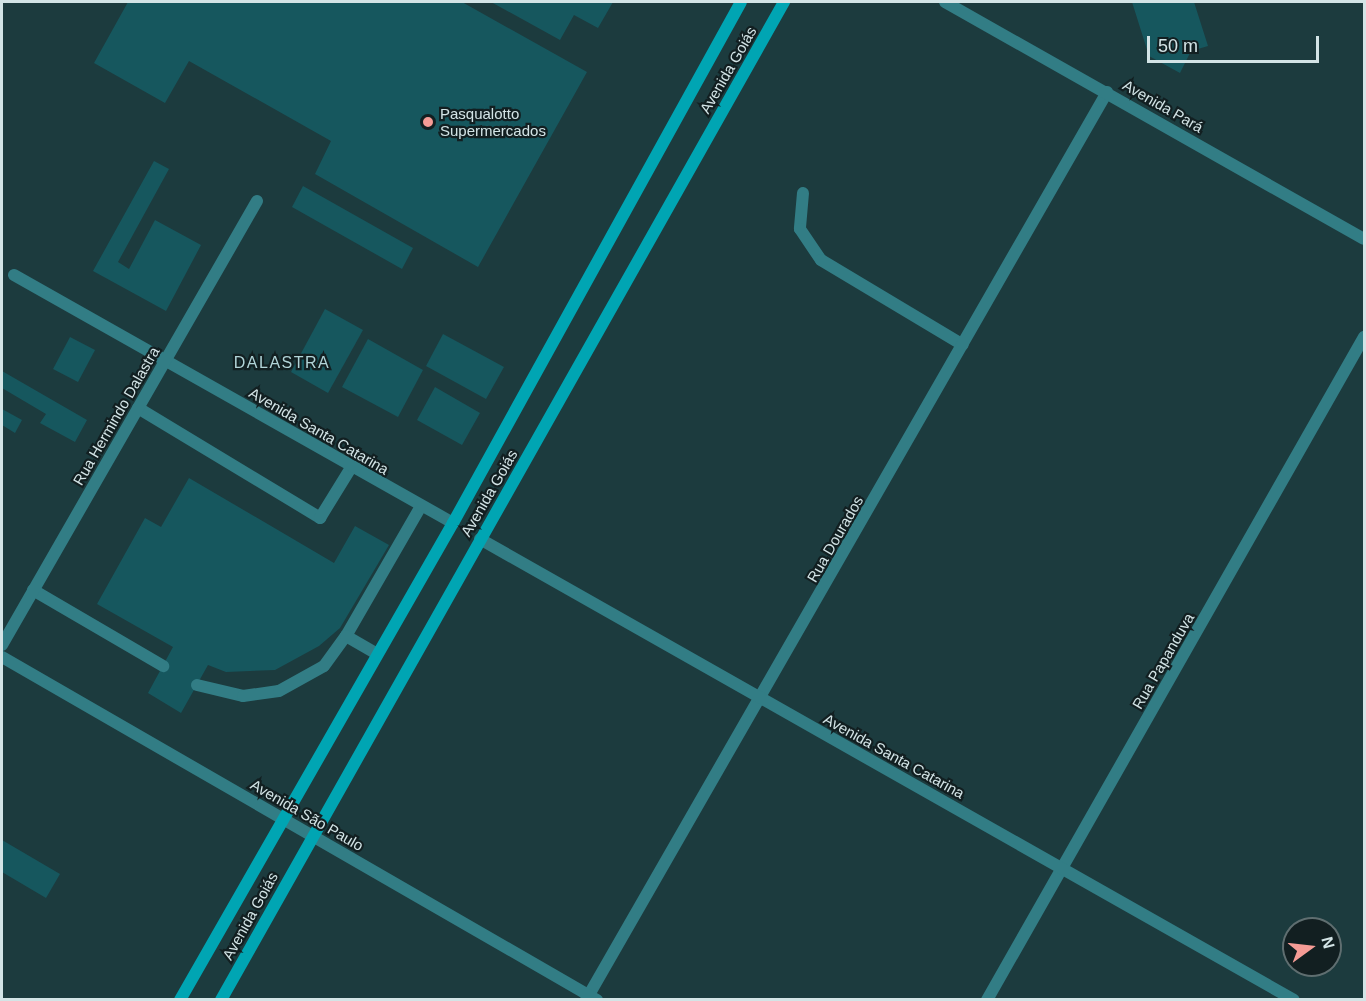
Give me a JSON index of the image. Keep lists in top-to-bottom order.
{
  "streets": {
    "main road": ["Avenida Goiás"],
    "street": [
      "Avenida Pará",
      "Rua Hermindo Dalastra",
      "Avenida Santa Catarina",
      "Rua Dourados",
      "Rua Papanduva",
      "Avenida São Paulo"
    ]
  },
  "crossings": [
    ["Avenida Goiás", "Avenida Santa Catarina"],
    ["Avenida Goiás", "Avenida São Paulo"],
    ["Avenida Pará", "Rua Dourados"],
    ["Rua Hermindo Dalastra", "Avenida Santa Catarina"],
    ["Avenida Santa Catarina", "Rua Dourados"],
    ["Avenida Santa Catarina", "Rua Papanduva"],
    ["Rua Dourados", "Avenida São Paulo"]
  ],
  "districts": ["DALASTRA"],
  "places": ["Pasqualotto Supermercados"],
  "scale_bar": "50 m",
  "north": "right"
}
